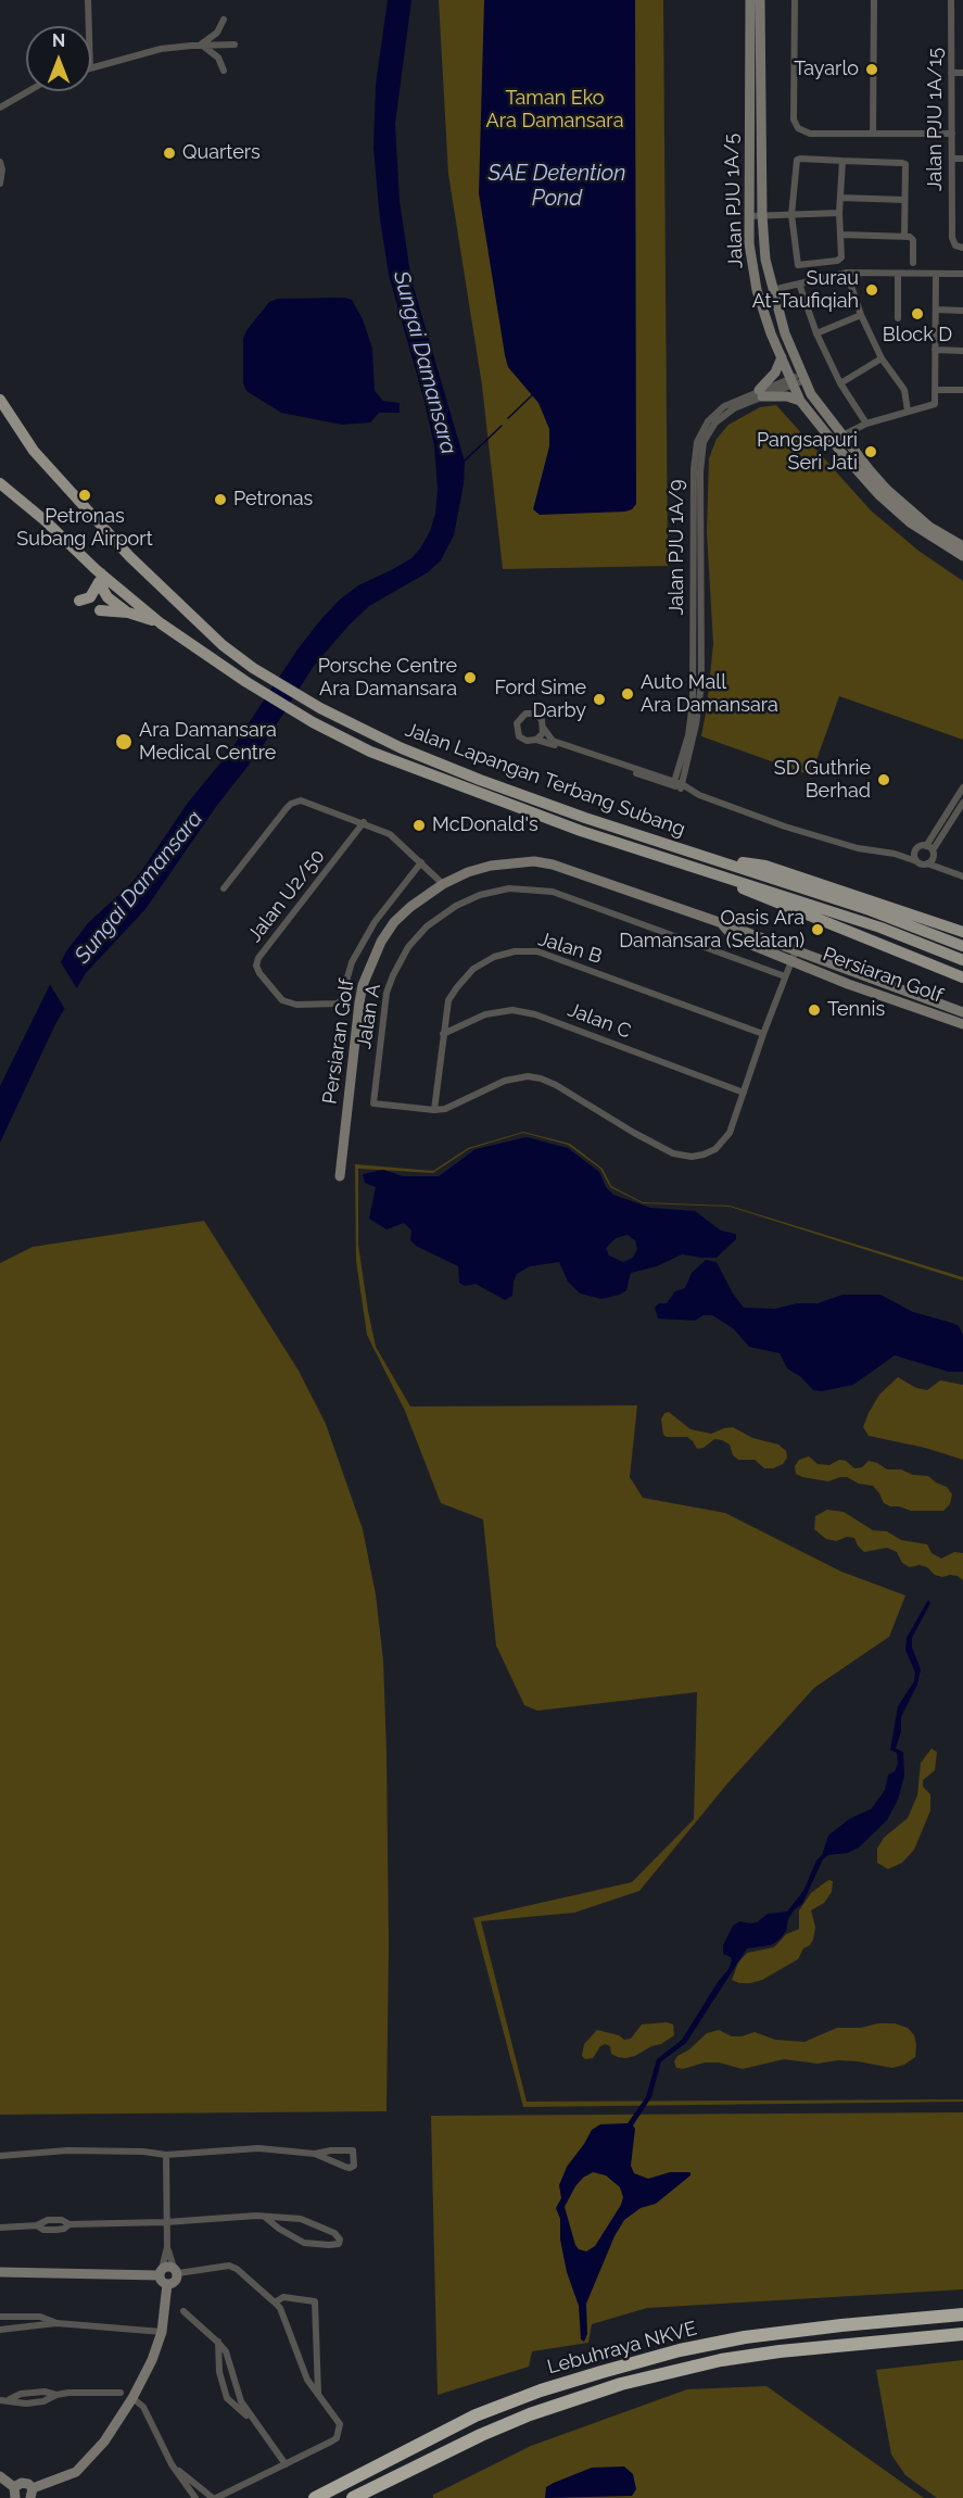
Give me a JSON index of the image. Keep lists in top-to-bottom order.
{
  "streets": {
    "highway": ["Lebuhraya NKVE"],
    "main road": ["Jalan Lapangan Terbang Subang"],
    "street": [
      "Jalan PJU 1A/15",
      "Jalan PJU 1A/5",
      "Jalan PJU 1A/9",
      "Jalan U2/50",
      "Jalan B",
      "Persiaran Golf",
      "Jalan A",
      "Jalan C"
    ]
  },
  "crossings": [
    ["Jalan PJU 1A/5", "Jalan PJU 1A/9"],
    ["Jalan B", "Jalan A"],
    ["Jalan B", "Jalan C"],
    ["Persiaran Golf", "Jalan A"],
    ["Jalan A", "Jalan C"]
  ],
  "water": ["SAE Detention Pond", "Sungai Damansara"],
  "parks": ["Taman Eko Ara Damansara"],
  "places": [
    "Tayarlo",
    "Quarters",
    "Surau At-Taufiqiah",
    "Block D",
    "Pangsapuri Seri Jati",
    "Petronas Subang Airport",
    "Petronas",
    "Porsche Centre Ara Damansara",
    "Auto Mall Ara Damansara",
    "Ford Sime Darby",
    "Ara Damansara Medical Centre",
    "SD Guthrie Berhad",
    "McDonald's",
    "Oasis Ara Damansara (Selatan)",
    "Tennis"
  ],
  "north": "top"
}
